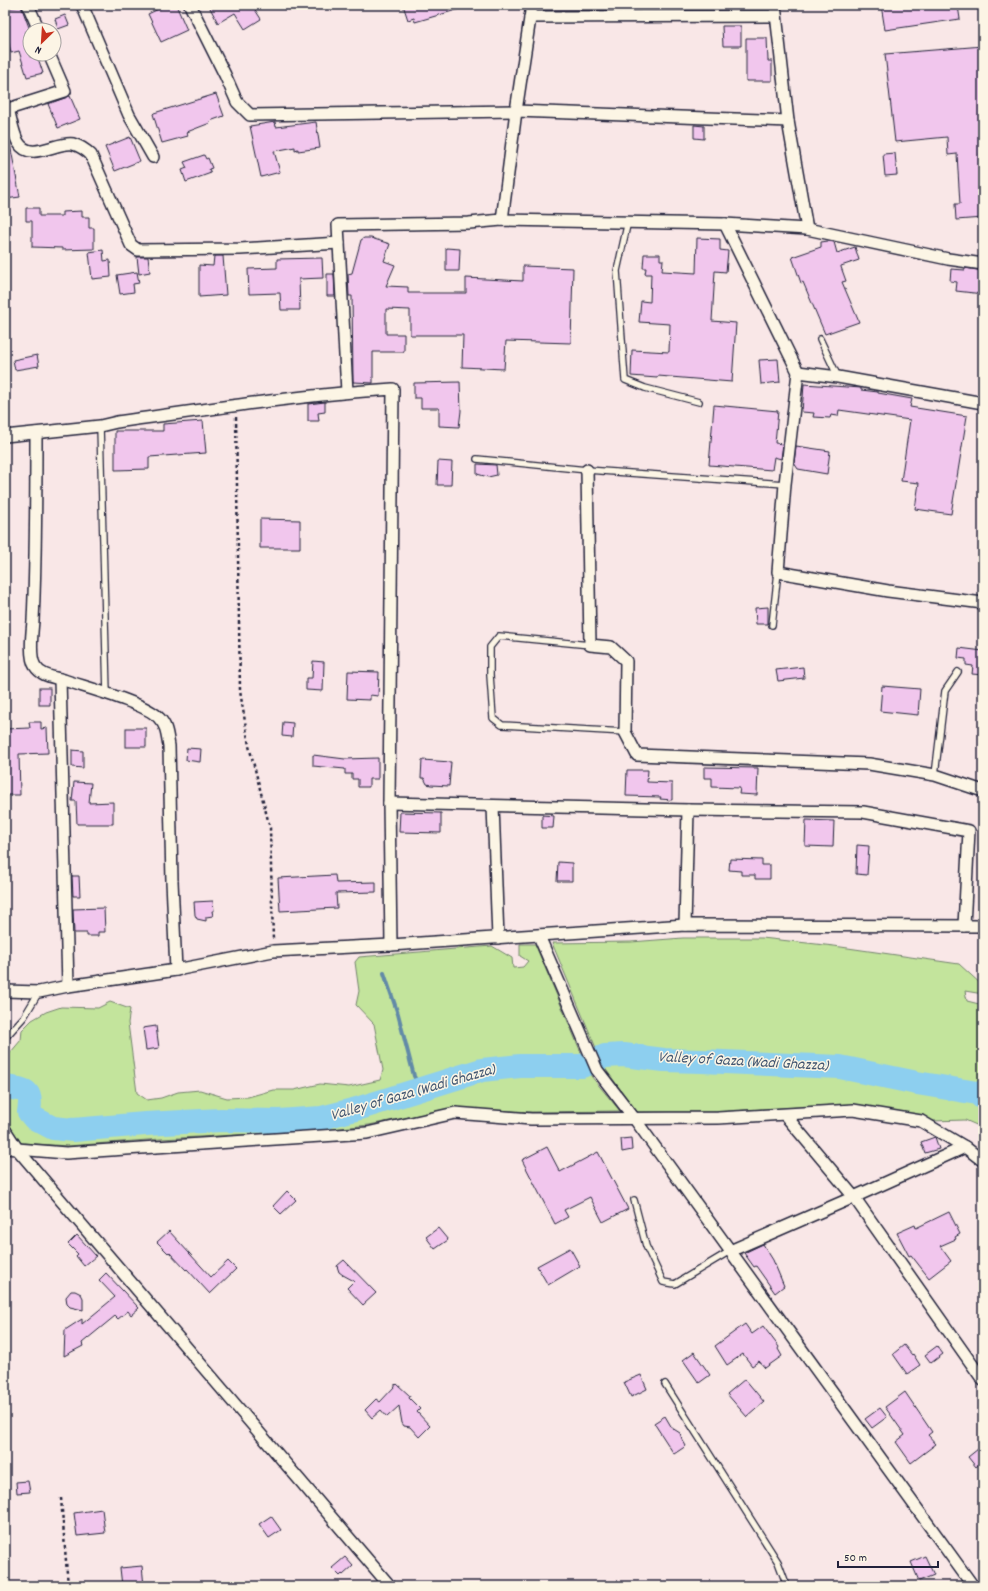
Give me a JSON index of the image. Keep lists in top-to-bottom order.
{
  "water": ["Valley of Gaza (Wadi Ghazza)"],
  "scale_bar": "50 m",
  "north": "bottom left"
}
